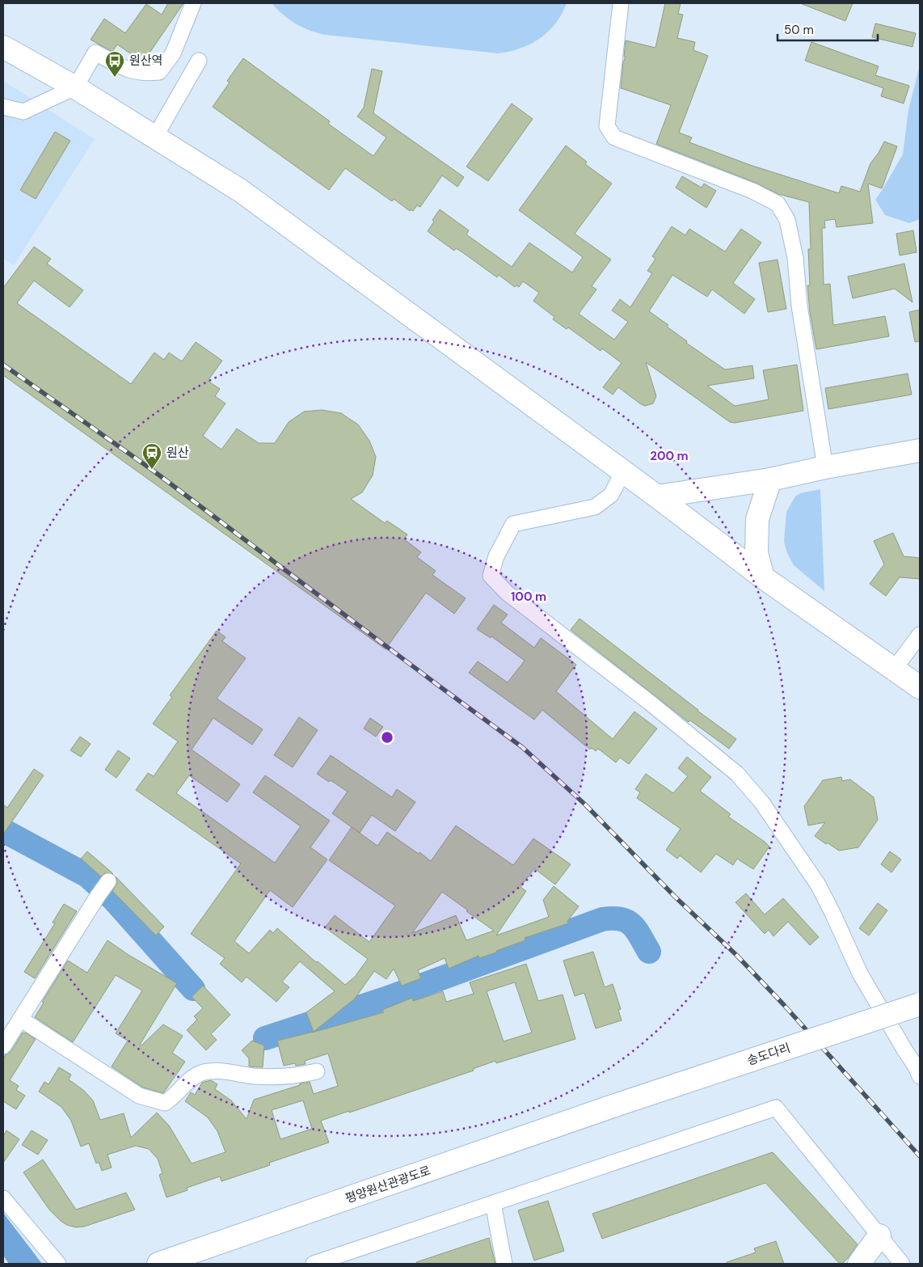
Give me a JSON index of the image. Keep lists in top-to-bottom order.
{
  "streets": {
    "main road": ["송도다리", "평양원산관광도로"]
  },
  "crossings": [
    ["송도다리", "평양원산관광도로"]
  ],
  "places": {
    "bus stop": ["원산역"],
    "station": ["원산"]
  },
  "scale_bar": "50 m",
  "rings": ["200 m", "100 m"]
}
